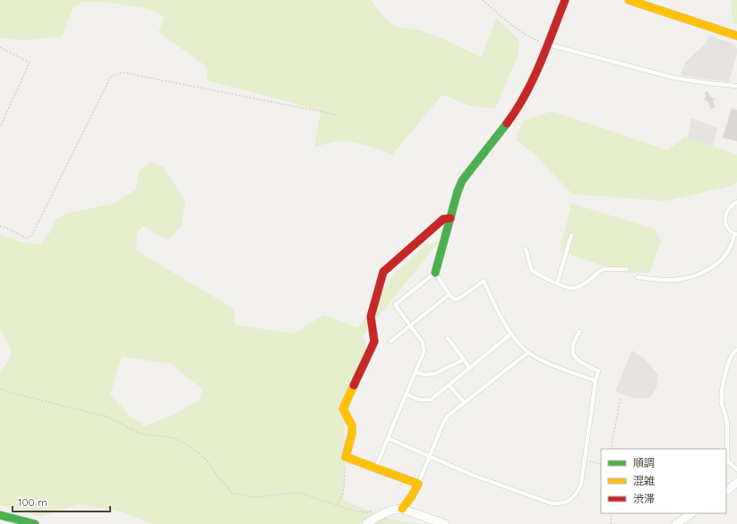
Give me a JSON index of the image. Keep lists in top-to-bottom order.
{
  "legend": ["順調", "混雑", "渋滞"],
  "scale_bar": "100 m"
}
